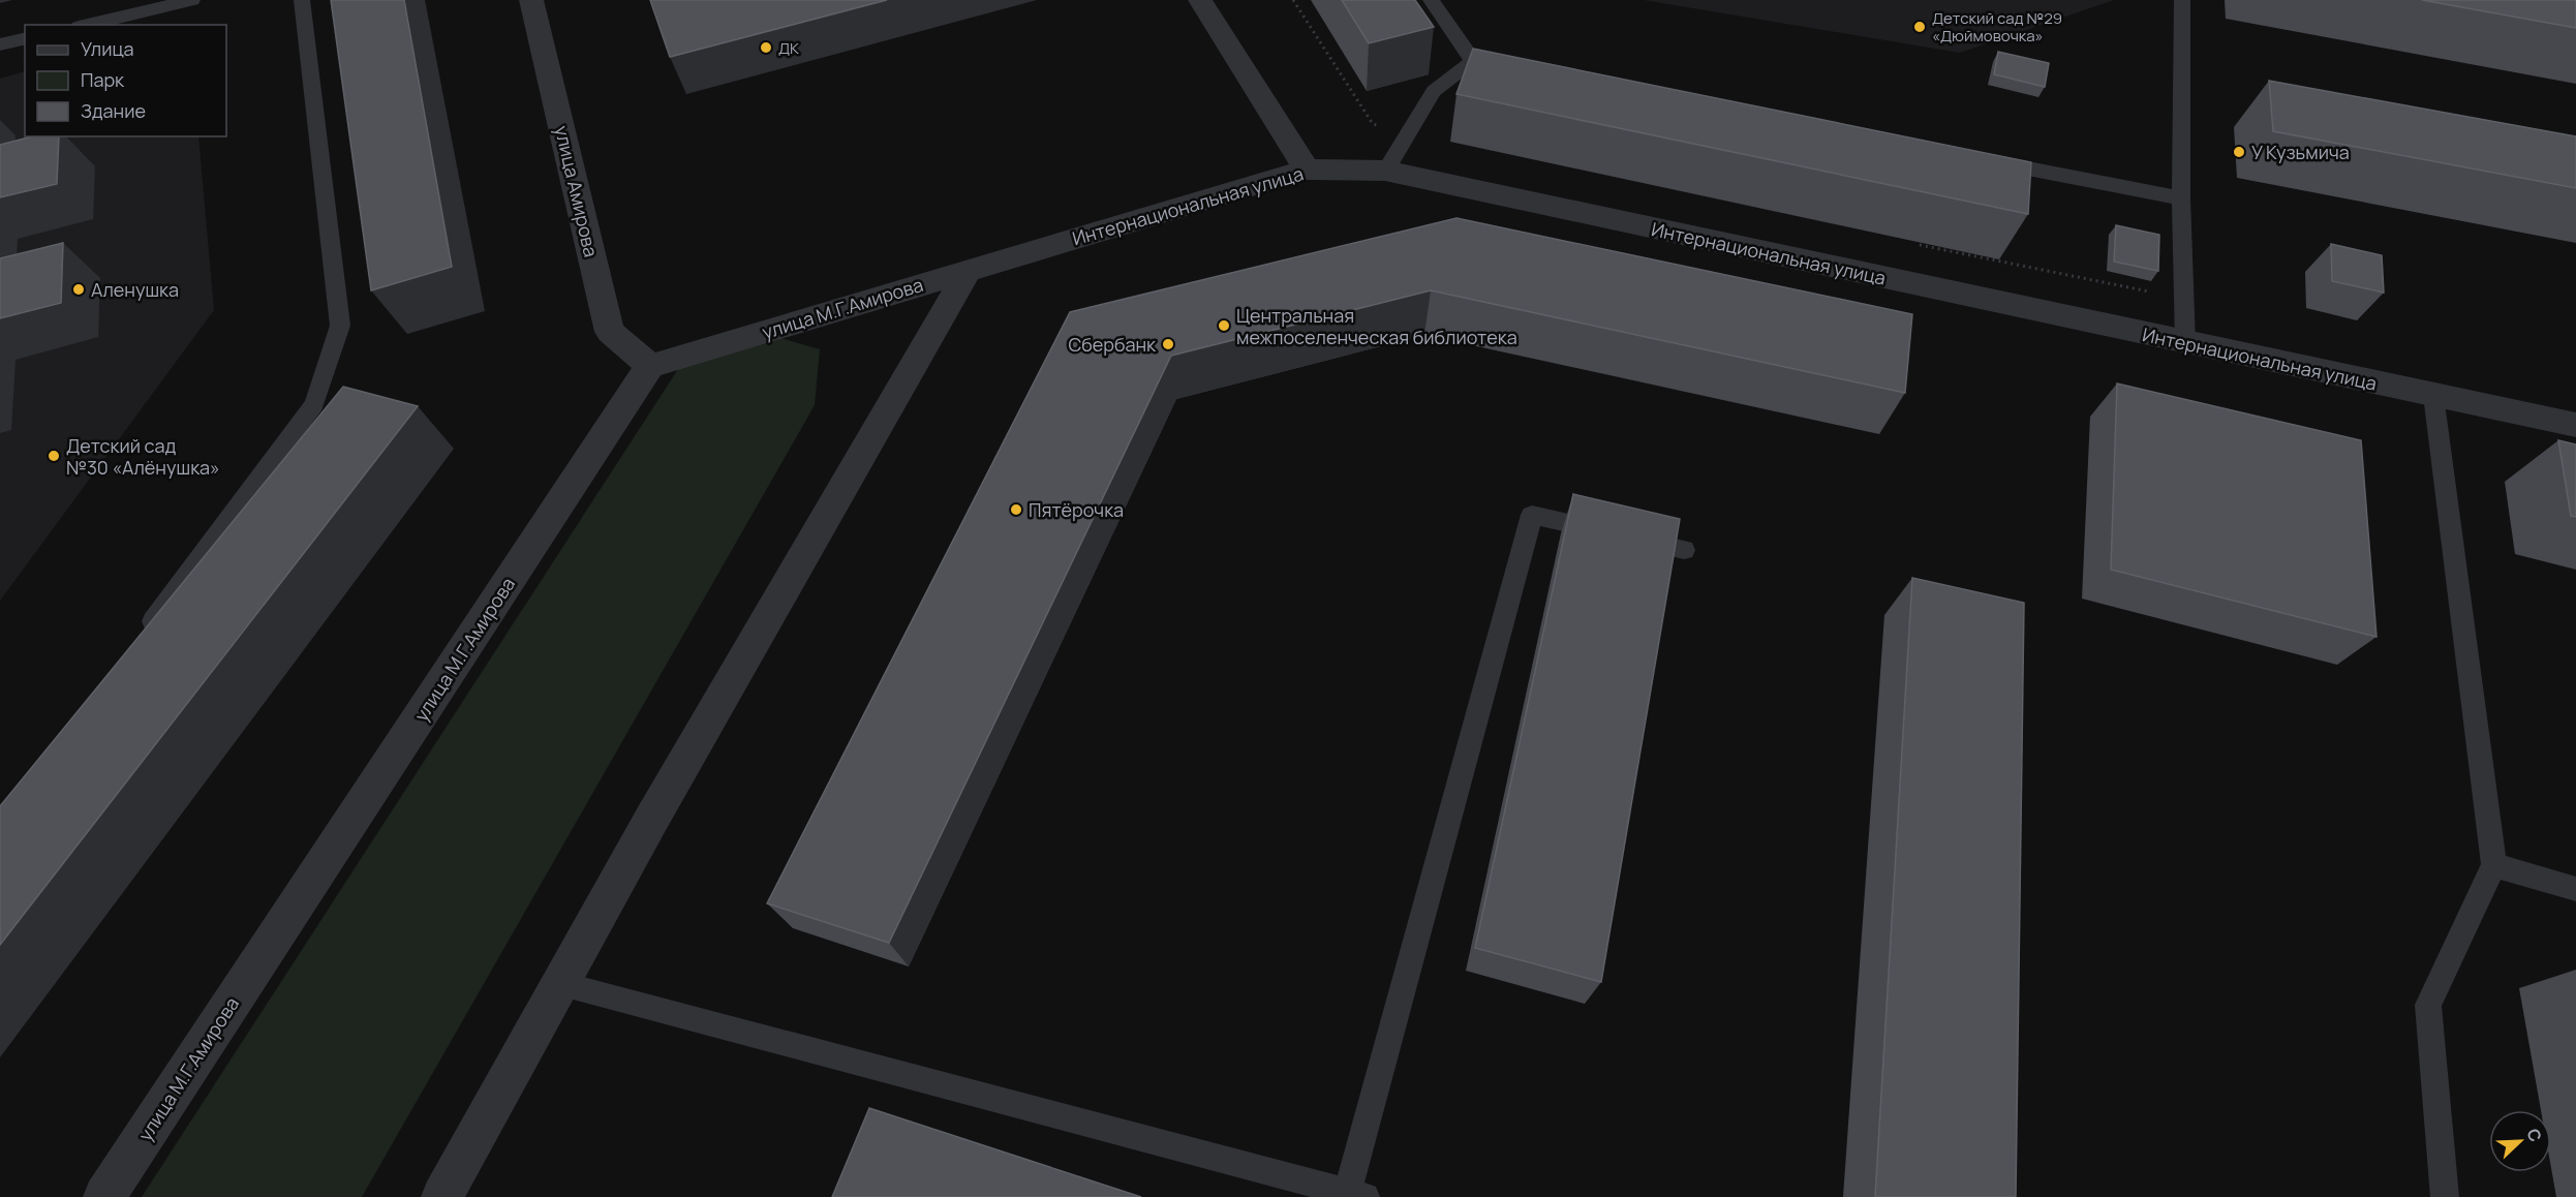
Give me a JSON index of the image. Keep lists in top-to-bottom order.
{
  "streets": {
    "street": ["улица Амирова", "Интернациональная улица", "улица М.Г.Амирова"]
  },
  "crossings": [
    ["улица Амирова", "улица М.Г.Амирова"],
    ["Интернациональная улица", "улица М.Г.Амирова"]
  ],
  "places": [
    "Детский сад №29 «Дюймовочка»",
    "ДК",
    "У Кузьмича",
    "Аленушка",
    "Центральная межпоселенческая библиотека",
    "Сбербанк",
    "Детский сад №30 «Алёнушка»",
    "Пятёрочка"
  ],
  "legend": ["Улица", "Парк", "Здание"],
  "north": "top right"
}
